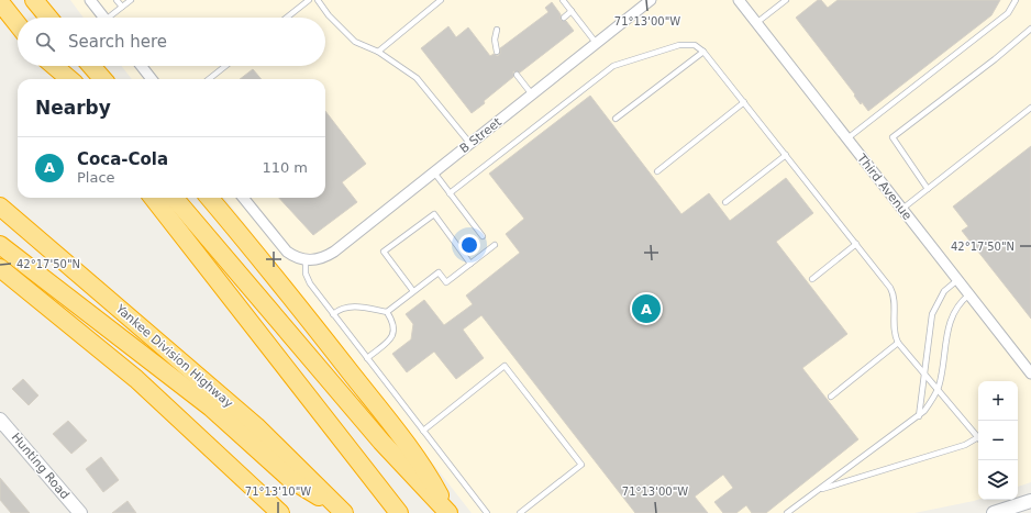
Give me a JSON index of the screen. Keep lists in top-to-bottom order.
{
  "streets": {
    "highway": ["Yankee Division Highway"],
    "main road": ["Hunting Road"],
    "street": ["B Street", "Third Avenue"]
  },
  "page": {
    "search": "Search here",
    "heading": "Nearby",
    "list": [
      {
        "mark": "A",
        "name": "Coca-Cola",
        "note": "Place",
        "value": "110 m"
      }
    ],
    "pins": "A",
    "map_buttons": ["+", "−"]
  },
  "coordinates": ["71°13'00\"W", "42°17'50\"N", "71°13'10\"W"]
}
